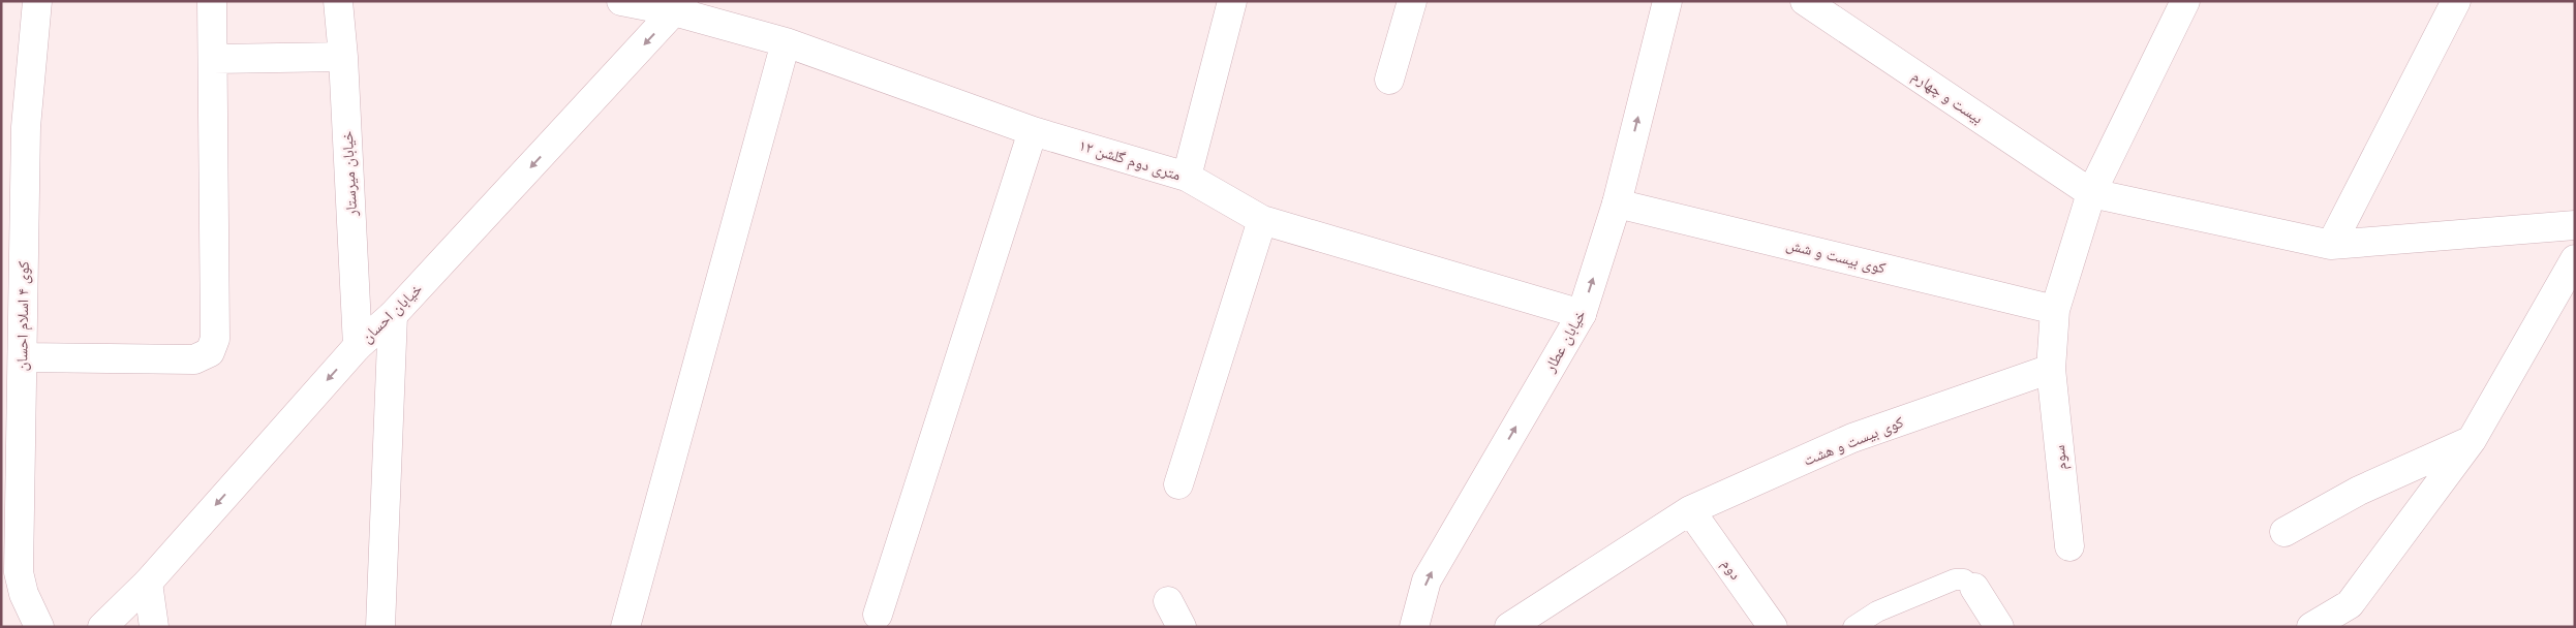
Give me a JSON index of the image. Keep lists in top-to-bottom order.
{
  "streets": {
    "street": [
      "بیست و چهارم",
      "۱۲ متری دوم گلشن",
      "خیابان میرستار",
      "کوی بیست و شش",
      "خیابان احسان",
      "کوی ۴ اسلام احسان",
      "خیابان عطار",
      "کوی بیست و هشت",
      "سوم",
      "دوم"
    ]
  },
  "crossings": [
    ["۱۲ متری دوم گلشن", "خیابان احسان"],
    ["۱۲ متری دوم گلشن", "خیابان عطار"],
    ["خیابان میرستار", "خیابان احسان"],
    ["کوی بیست و شش", "خیابان عطار"],
    ["کوی بیست و هشت", "سوم"],
    ["کوی بیست و هشت", "دوم"]
  ],
  "one_way": ["خیابان احسان", "خیابان عطار"]
}
